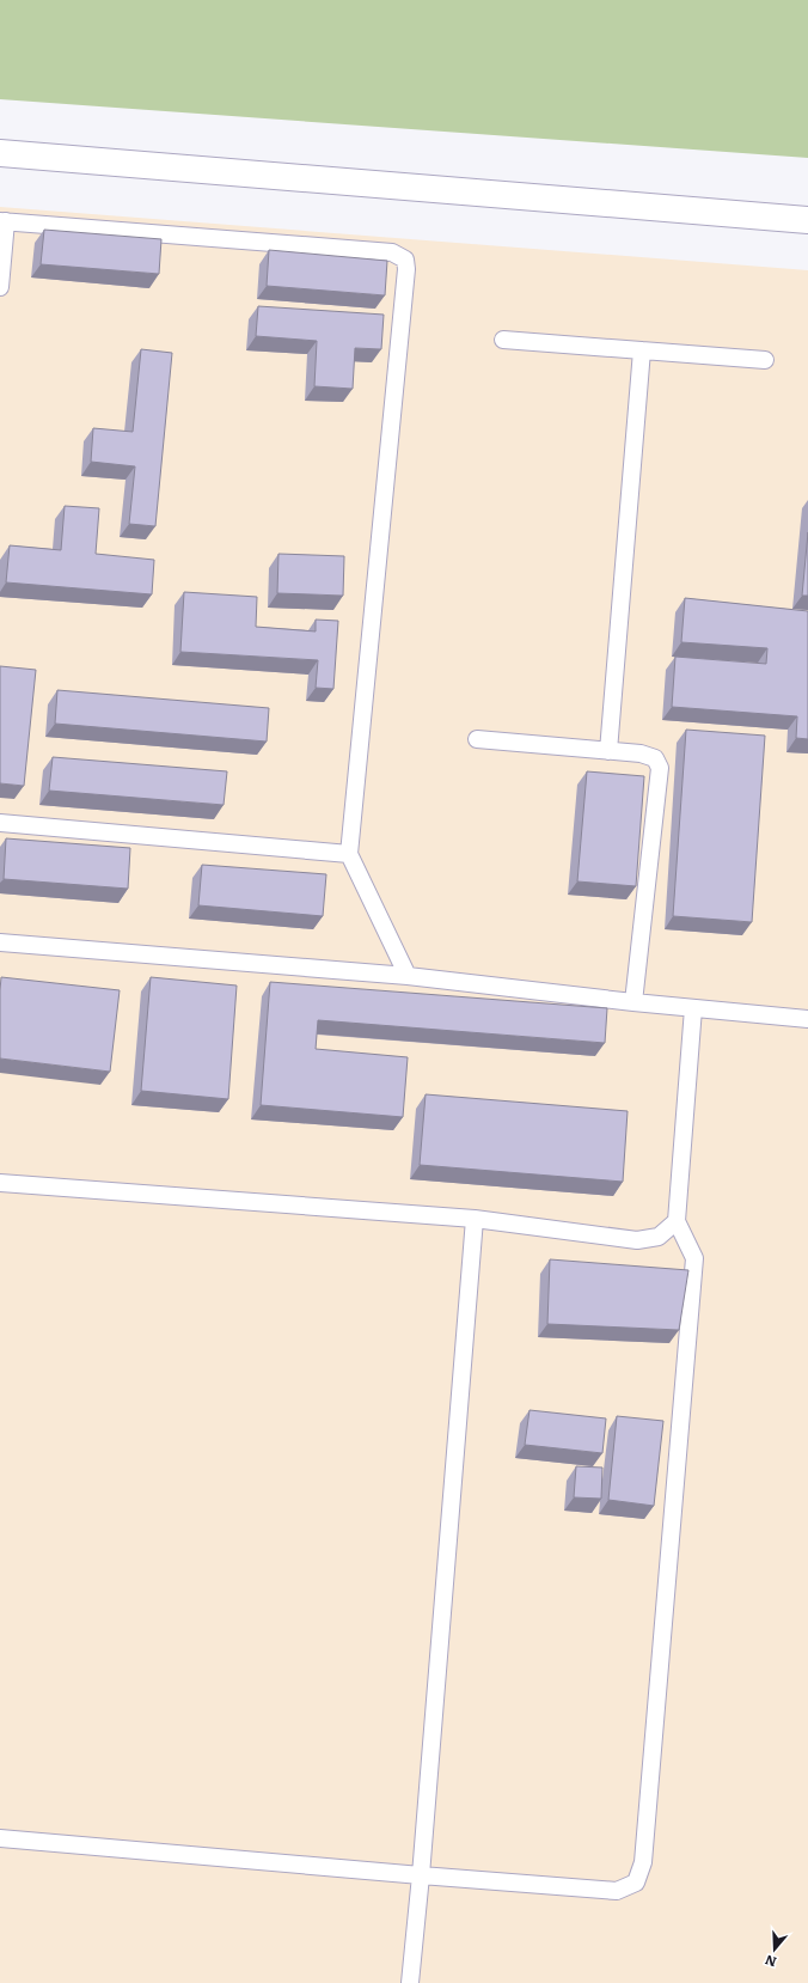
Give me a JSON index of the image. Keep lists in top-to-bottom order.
{
  "north": "bottom"
}
